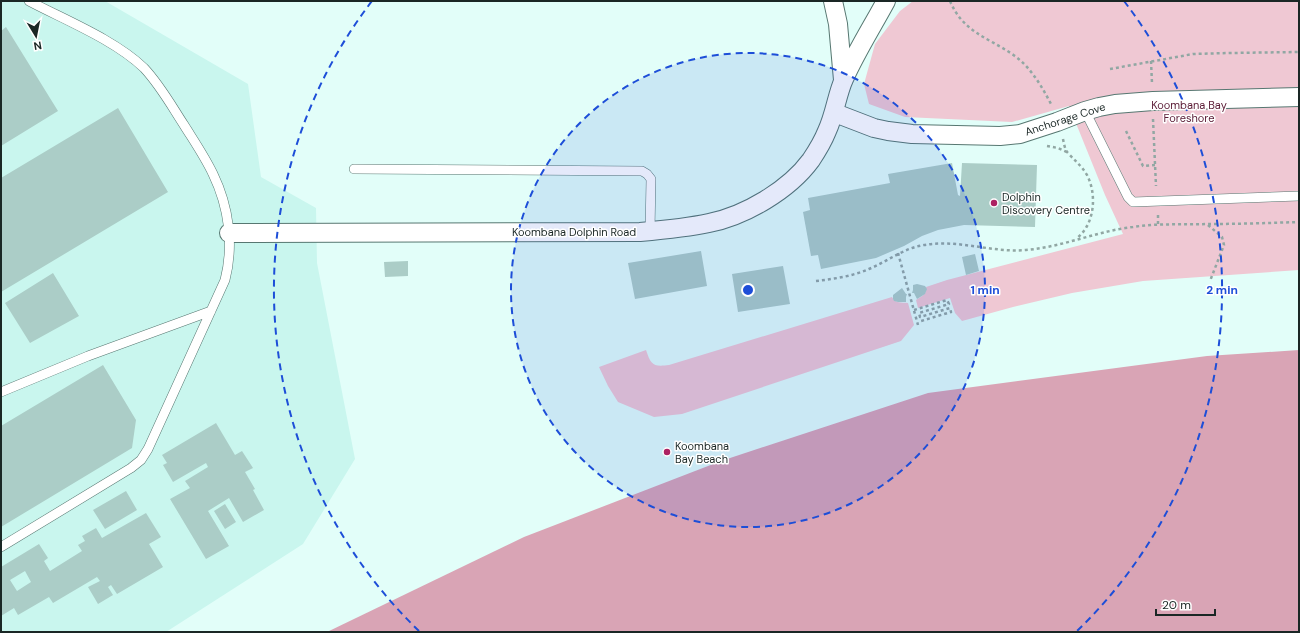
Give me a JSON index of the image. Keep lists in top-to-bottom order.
{
  "streets": {
    "street": ["Anchorage Cove", "Koombana Dolphin Road"]
  },
  "crossings": [
    ["Anchorage Cove", "Koombana Dolphin Road"]
  ],
  "parks": ["Koombana Bay Foreshore"],
  "places": ["Dolphin Discovery Centre", "Koombana Bay Beach"],
  "scale_bar": "20 m",
  "north": "bottom",
  "rings": ["1 min", "2 min"]
}
